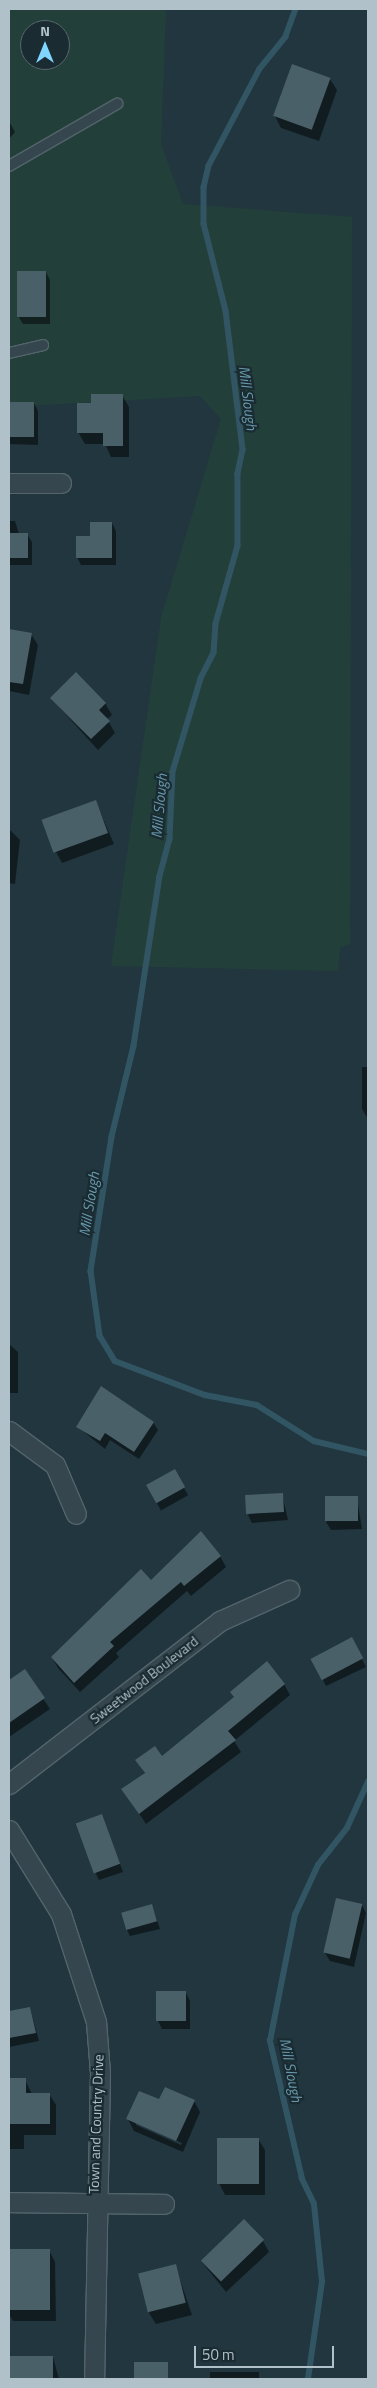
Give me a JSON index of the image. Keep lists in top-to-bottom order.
{
  "streets": {
    "street": ["Sweetwood Boulevard", "Town and Country Drive"]
  },
  "water": ["Mill Slough"],
  "scale_bar": "50 m",
  "north": "top"
}
